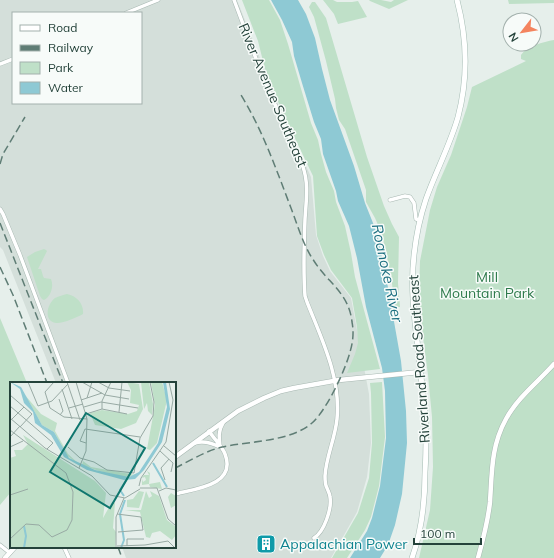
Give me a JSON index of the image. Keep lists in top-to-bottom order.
{
  "streets": {
    "main road": ["Riverland Road Southeast"],
    "street": ["River Avenue Southeast"]
  },
  "water": ["Roanoke River"],
  "parks": ["Mill Mountain Park"],
  "places": {
    "building": ["Appalachian Power"]
  },
  "legend": [
    "Road",
    "Railway",
    "Park",
    "Water"
  ],
  "scale_bar": "100 m",
  "north": "bottom left"
}
